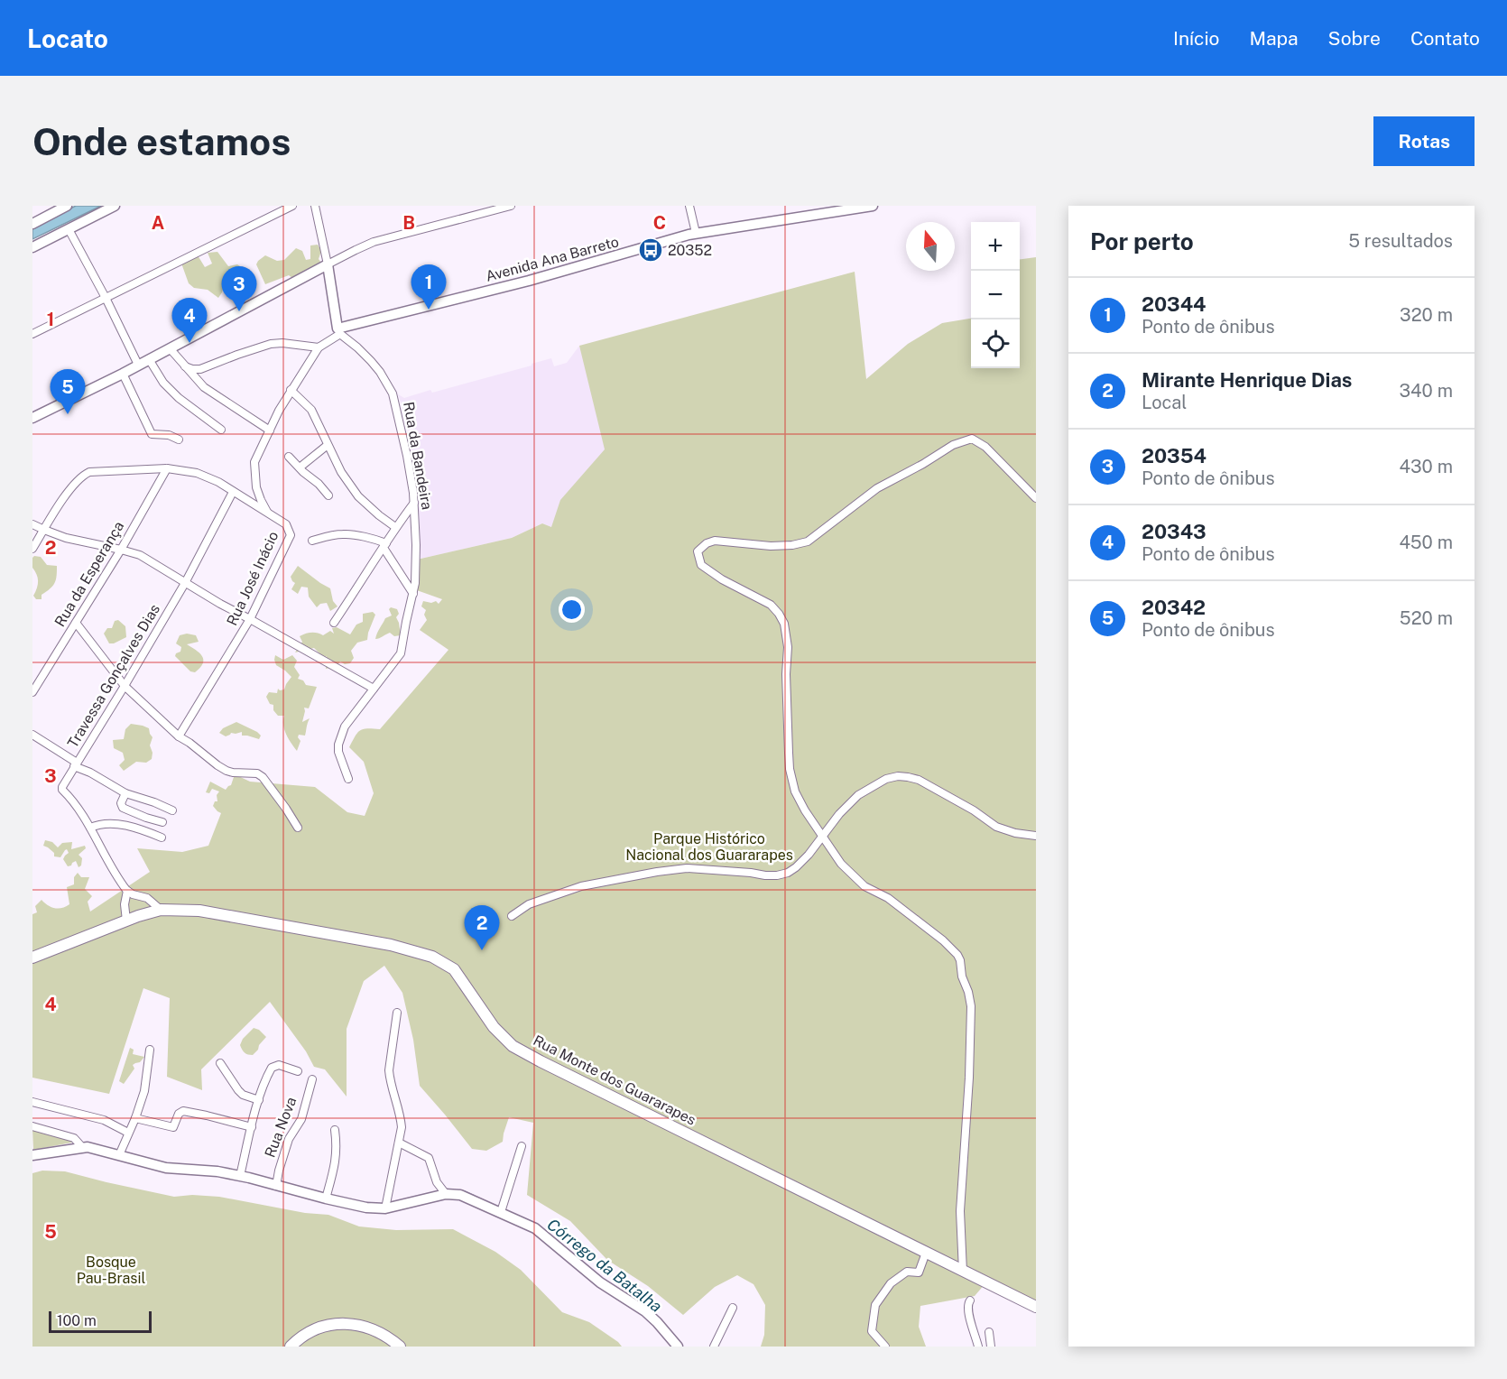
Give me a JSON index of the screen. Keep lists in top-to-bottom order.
{
  "streets": {
    "main road": ["Rua Monte dos Guararapes"],
    "street": [
      "Avenida Ana Barreto",
      "Rua da Bandeira",
      "Rua da Esperança",
      "Rua José Inácio",
      "Travessa Gonçalves Dias",
      "Rua Nova"
    ]
  },
  "crossings": [
    ["Avenida Ana Barreto", "Rua da Bandeira"]
  ],
  "water": ["Córrego da Batalha"],
  "parks": ["Parque Histórico Nacional dos Guararapes", "Bosque Pau-Brasil"],
  "places": {
    "bus stop": ["20352"]
  },
  "scale_bar": "100 m",
  "north": "top",
  "page": {
    "header": "Locato",
    "nav": [
      "Início",
      "Mapa",
      "Sobre",
      "Contato"
    ],
    "buttons": "Rotas",
    "title": "Onde estamos",
    "heading": ["Por perto", "5 resultados"],
    "map_buttons": ["+", "−"],
    "pins": [
      "1",
      "3",
      "4",
      "5",
      "2"
    ],
    "list": [
      {
        "mark": "1",
        "name": "20344",
        "note": "Ponto de ônibus",
        "value": "320 m"
      },
      {
        "mark": "2",
        "name": "Mirante Henrique Dias",
        "note": "Local",
        "value": "340 m"
      },
      {
        "mark": "3",
        "name": "20354",
        "note": "Ponto de ônibus",
        "value": "430 m"
      },
      {
        "mark": "4",
        "name": "20343",
        "note": "Ponto de ônibus",
        "value": "450 m"
      },
      {
        "mark": "5",
        "name": "20342",
        "note": "Ponto de ônibus",
        "value": "520 m"
      }
    ],
    "scale": "100 m"
  },
  "grid": {
    "columns": ["A", "B", "C"],
    "rows": [
      "1",
      "2",
      "3",
      "4",
      "5"
    ]
  }
}
